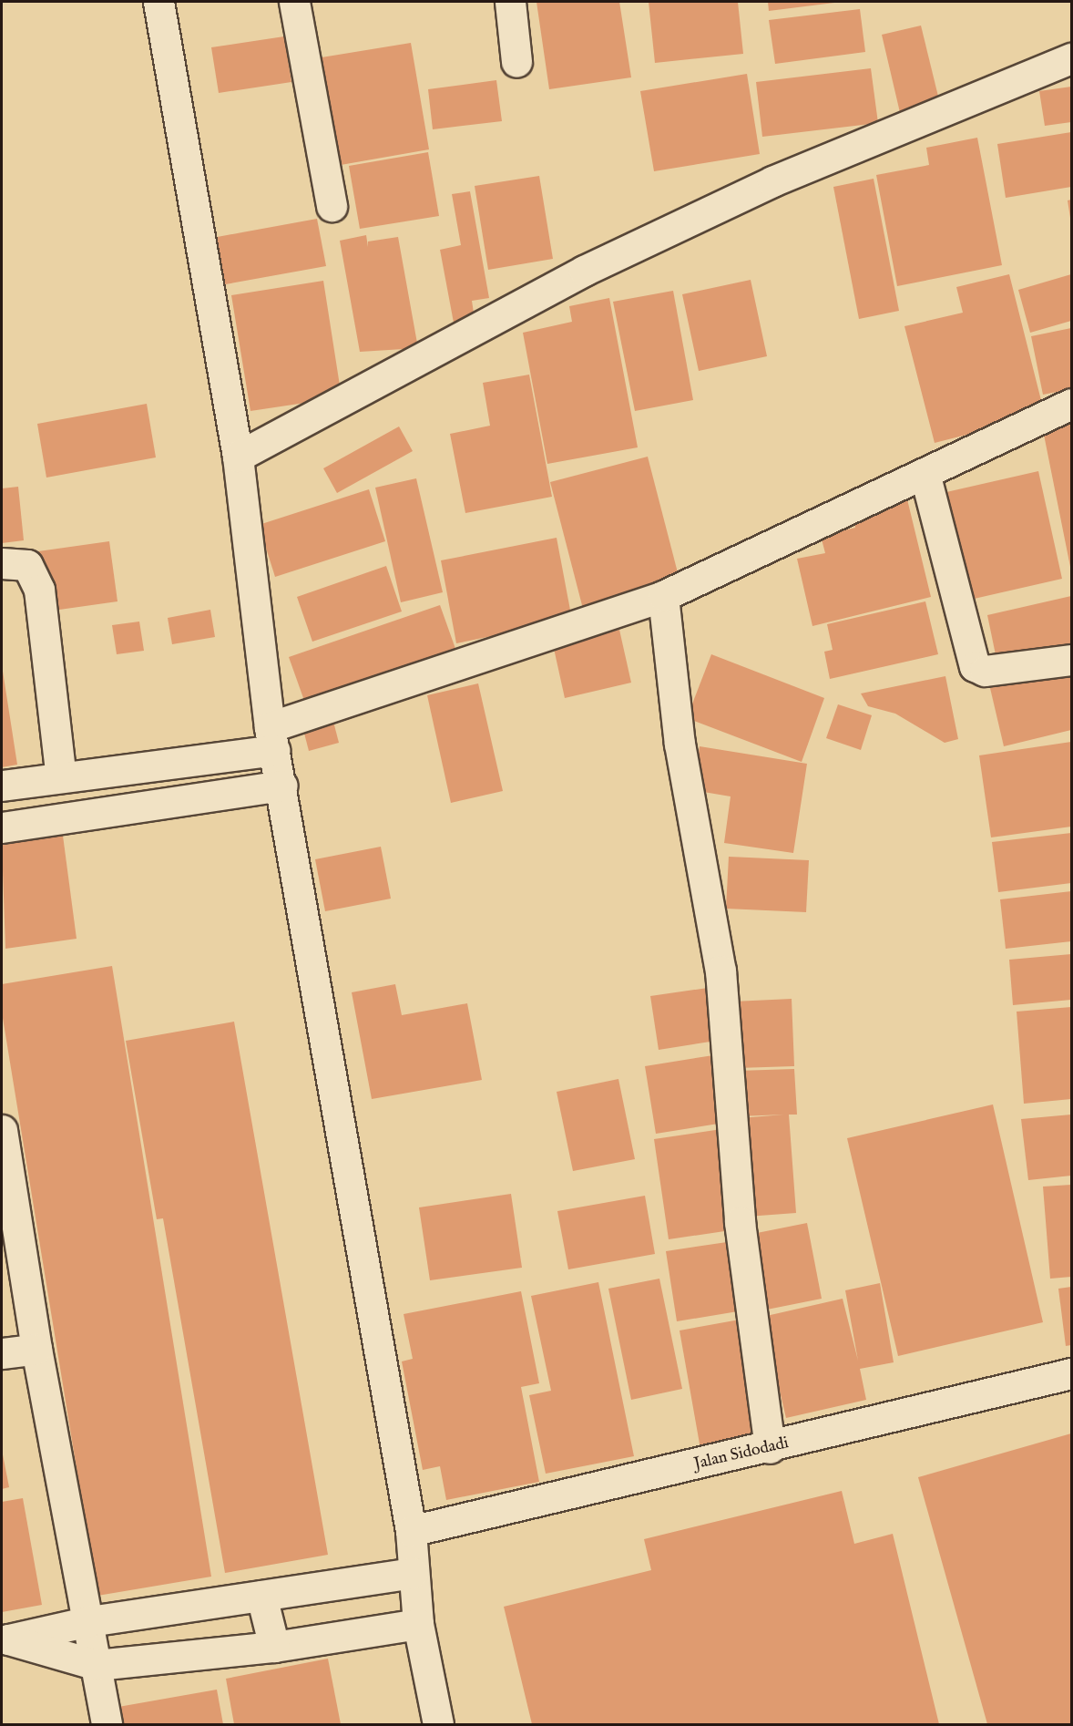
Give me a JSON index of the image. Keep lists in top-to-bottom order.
{
  "streets": {
    "street": ["Jalan Sidodadi"]
  }
}
